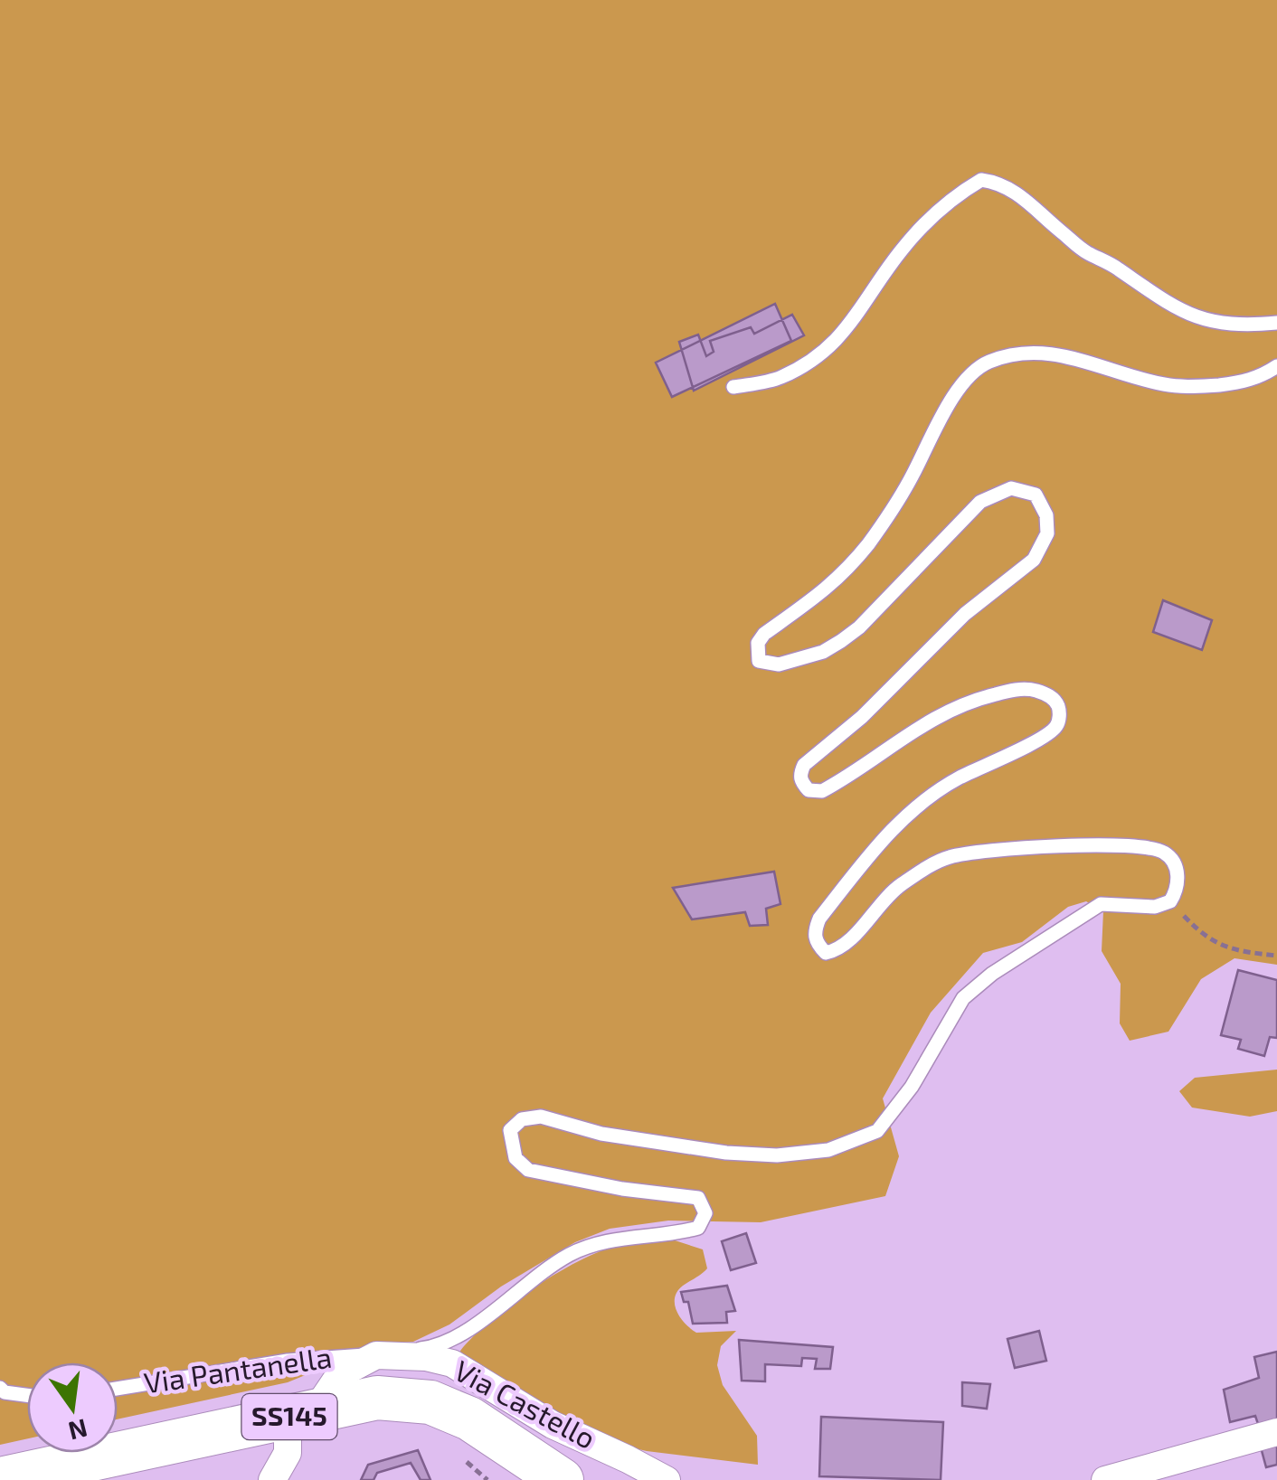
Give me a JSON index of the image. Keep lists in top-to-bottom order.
{
  "streets": {
    "main road": ["SS145"],
    "street": ["Via Castello"],
    "lane": ["Via Pantanella"]
  },
  "crossings": [
    ["Via Pantanella", "Via Castello"]
  ],
  "north": "bottom"
}
